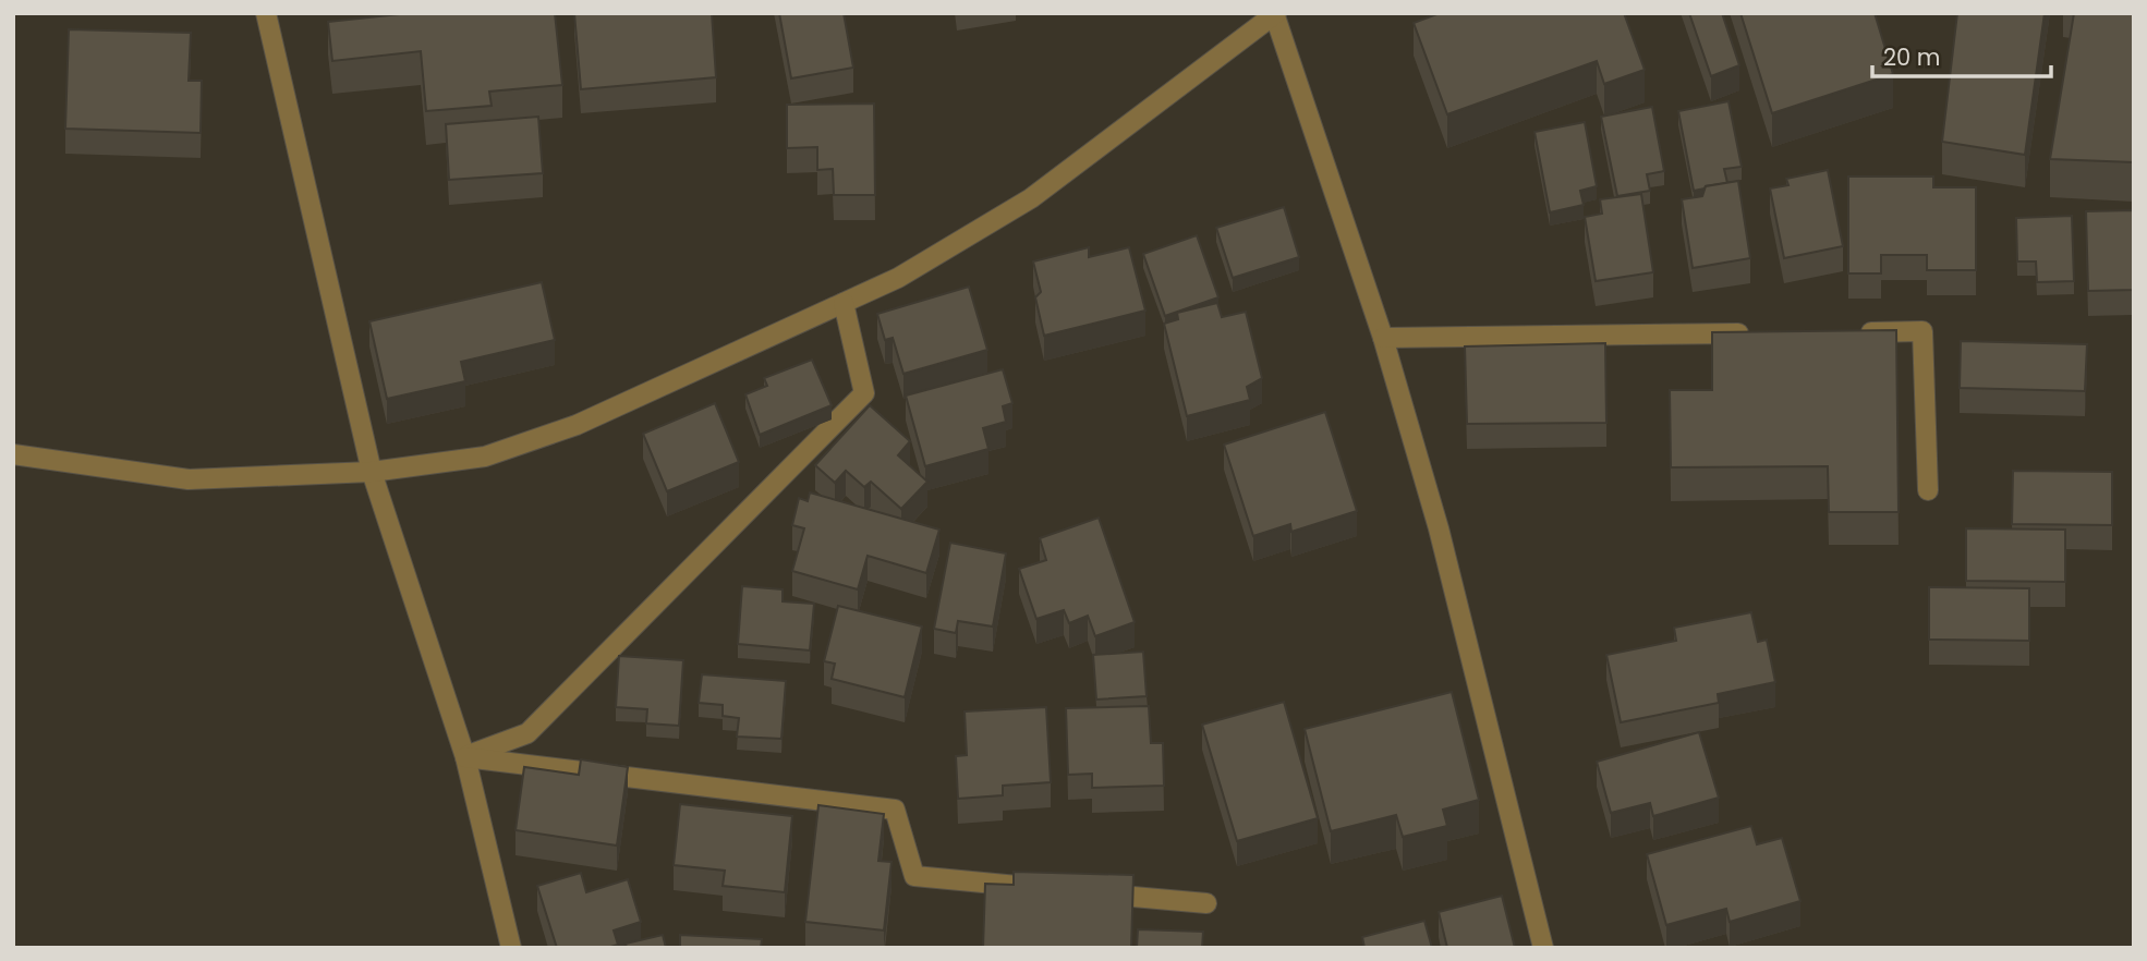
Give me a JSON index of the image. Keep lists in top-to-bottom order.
{
  "scale_bar": "20 m"
}
